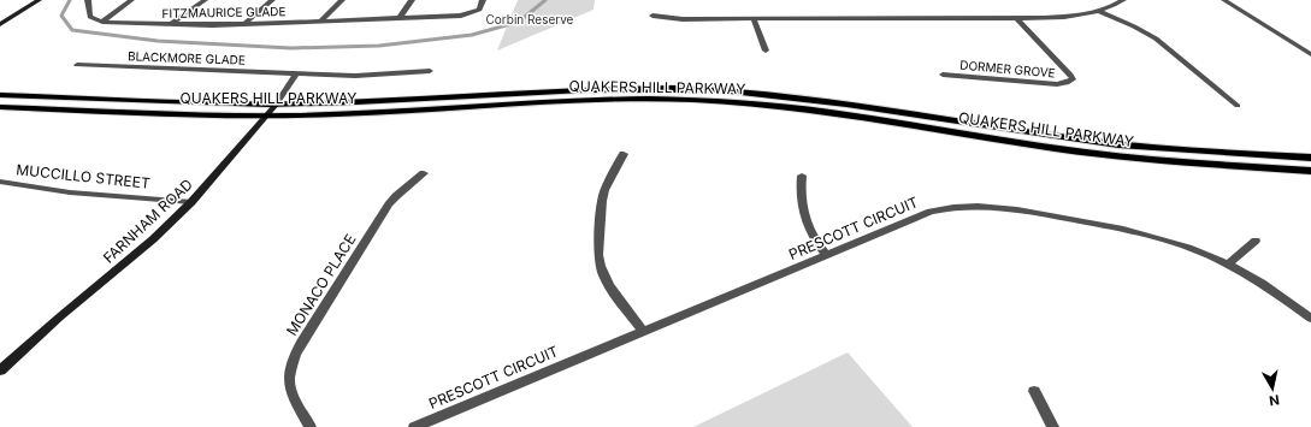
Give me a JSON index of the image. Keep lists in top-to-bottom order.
{
  "streets": {
    "main road": ["QUAKERS HILL PARKWAY"],
    "street": [
      "FITZMAURICE GLADE",
      "BLACKMORE GLADE",
      "DORMER GROVE",
      "MUCCILLO STREET",
      "FARNHAM ROAD",
      "PRESCOTT CIRCUIT",
      "MONACO PLACE"
    ]
  },
  "crossings": [
    ["BLACKMORE GLADE", "FARNHAM ROAD"],
    ["QUAKERS HILL PARKWAY", "FARNHAM ROAD"],
    ["MUCCILLO STREET", "FARNHAM ROAD"]
  ],
  "parks": ["Corbin Reserve"],
  "north": "bottom"
}
